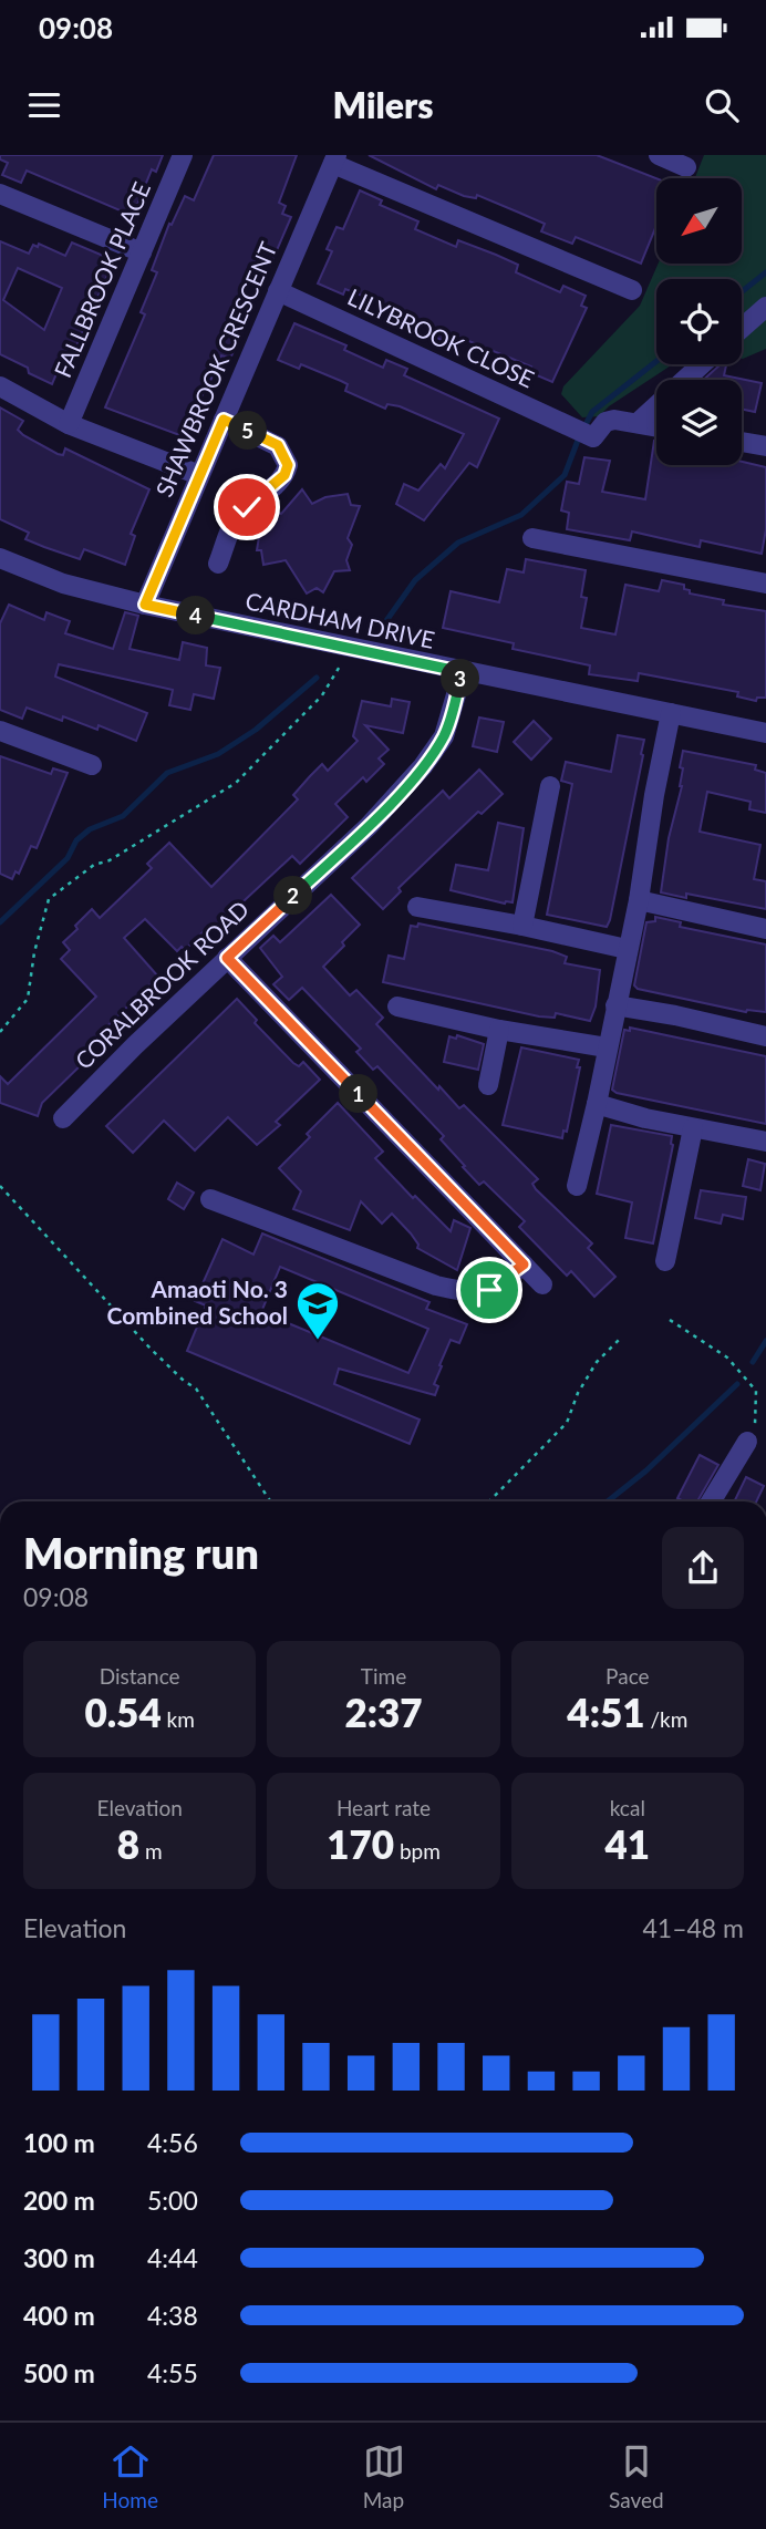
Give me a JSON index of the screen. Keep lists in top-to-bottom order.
{
  "streets": {
    "street": [
      "FALLBROOK PLACE",
      "LILYBROOK CLOSE",
      "SHAWBROOK CRESCENT",
      "CARDHAM DRIVE",
      "CORALBROOK ROAD"
    ]
  },
  "crossings": [
    ["LILYBROOK CLOSE", "SHAWBROOK CRESCENT"],
    ["SHAWBROOK CRESCENT", "CARDHAM DRIVE"],
    ["CARDHAM DRIVE", "CORALBROOK ROAD"]
  ],
  "places": {
    "school or university": ["Amaoti No. 3 Combined School"]
  },
  "north": "bottom left",
  "page": {
    "status": "09:08",
    "header": "Milers",
    "pins": [
      "5",
      "4",
      "3",
      "2",
      "1"
    ],
    "heading": ["Morning run", "09:08"],
    "stats": [
      ["Distance", "0.54 km"],
      ["Time", "2:37"],
      ["Pace", "4:51 /km"],
      ["Elevation", "8 m"],
      ["Heart rate", "170 bpm"],
      ["kcal", "41"]
    ],
    "chart": ["Elevation", "41–48 m"],
    "list": [
      {
        "name": "100 m",
        "note": "4:56"
      },
      {
        "name": "200 m",
        "note": "5:00"
      },
      {
        "name": "300 m",
        "note": "4:44"
      },
      {
        "name": "400 m",
        "note": "4:38"
      },
      {
        "name": "500 m",
        "note": "4:55"
      }
    ],
    "tabs": ["Home", "Map", "Saved"]
  }
}
